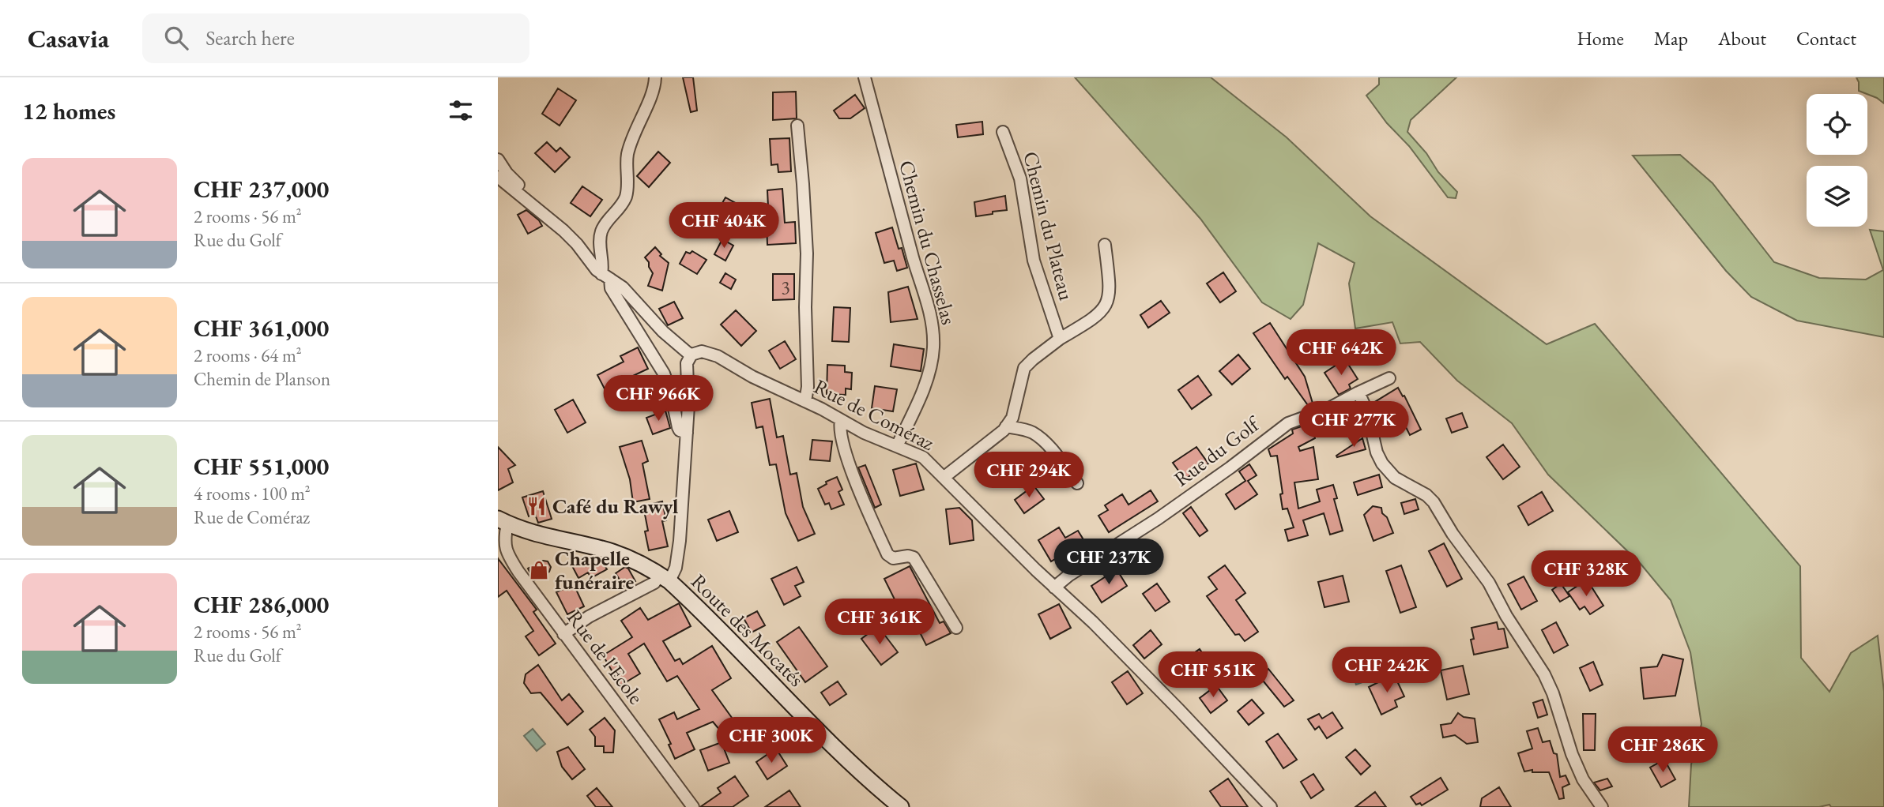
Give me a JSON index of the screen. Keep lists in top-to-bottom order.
{
  "streets": {
    "street": [
      "Chemin du Plateau",
      "Chemin du Chasselas",
      "Rue de Coméraz",
      "Rue du Golf",
      "Route des Mocatés",
      "Rue de l'Ecole"
    ]
  },
  "crossings": [
    ["Chemin du Chasselas", "Rue de Coméraz"],
    ["Rue de Coméraz", "Rue du Golf"],
    ["Route des Mocatés", "Rue de l'Ecole"]
  ],
  "places": {
    "restaurant": ["Café du Rawyl"],
    "shop": ["Chapelle funéraire"]
  },
  "house_numbers": ["3"],
  "page": {
    "header": "Casavia",
    "search": "Search here",
    "nav": [
      "Home",
      "Map",
      "About",
      "Contact"
    ],
    "heading": "12 homes",
    "list": [
      {
        "name": "CHF 237,000",
        "note": "2 rooms · 56 m² · Rue du Golf"
      },
      {
        "name": "CHF 361,000",
        "note": "2 rooms · 64 m² · Chemin de Planson"
      },
      {
        "name": "CHF 551,000",
        "note": "4 rooms · 100 m² · Rue de Coméraz"
      },
      {
        "name": "CHF 286,000",
        "note": "2 rooms · 56 m² · Rue du Golf"
      }
    ],
    "price": [
      "CHF 404K",
      "CHF 642K",
      "CHF 966K",
      "CHF 277K",
      "CHF 294K",
      "CHF 237K",
      "CHF 328K",
      "CHF 361K",
      "CHF 242K",
      "CHF 551K",
      "CHF 300K",
      "CHF 286K"
    ]
  }
}
